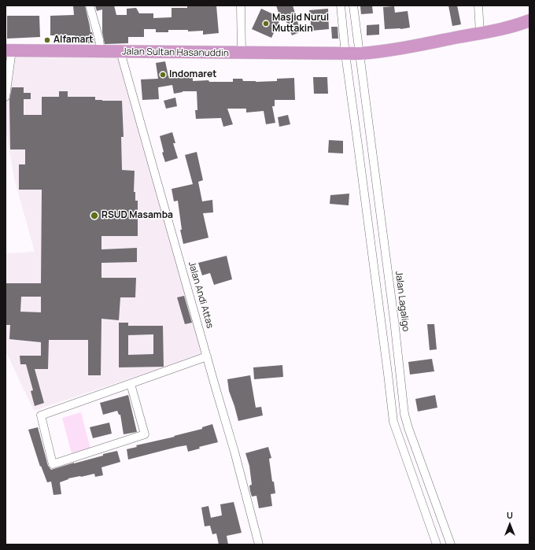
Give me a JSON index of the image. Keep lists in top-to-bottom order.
{
  "streets": {
    "highway": ["Jalan Sultan Hasanuddin"],
    "street": ["Jalan Andi Attas", "Jalan Lagaligo"]
  },
  "crossings": [
    ["Jalan Sultan Hasanuddin", "Jalan Andi Attas"],
    ["Jalan Sultan Hasanuddin", "Jalan Lagaligo"]
  ],
  "places": [
    "Masjid Nurul Muttakin",
    "Alfamart",
    "Indomaret",
    "RSUD Masamba"
  ],
  "north": "top"
}
